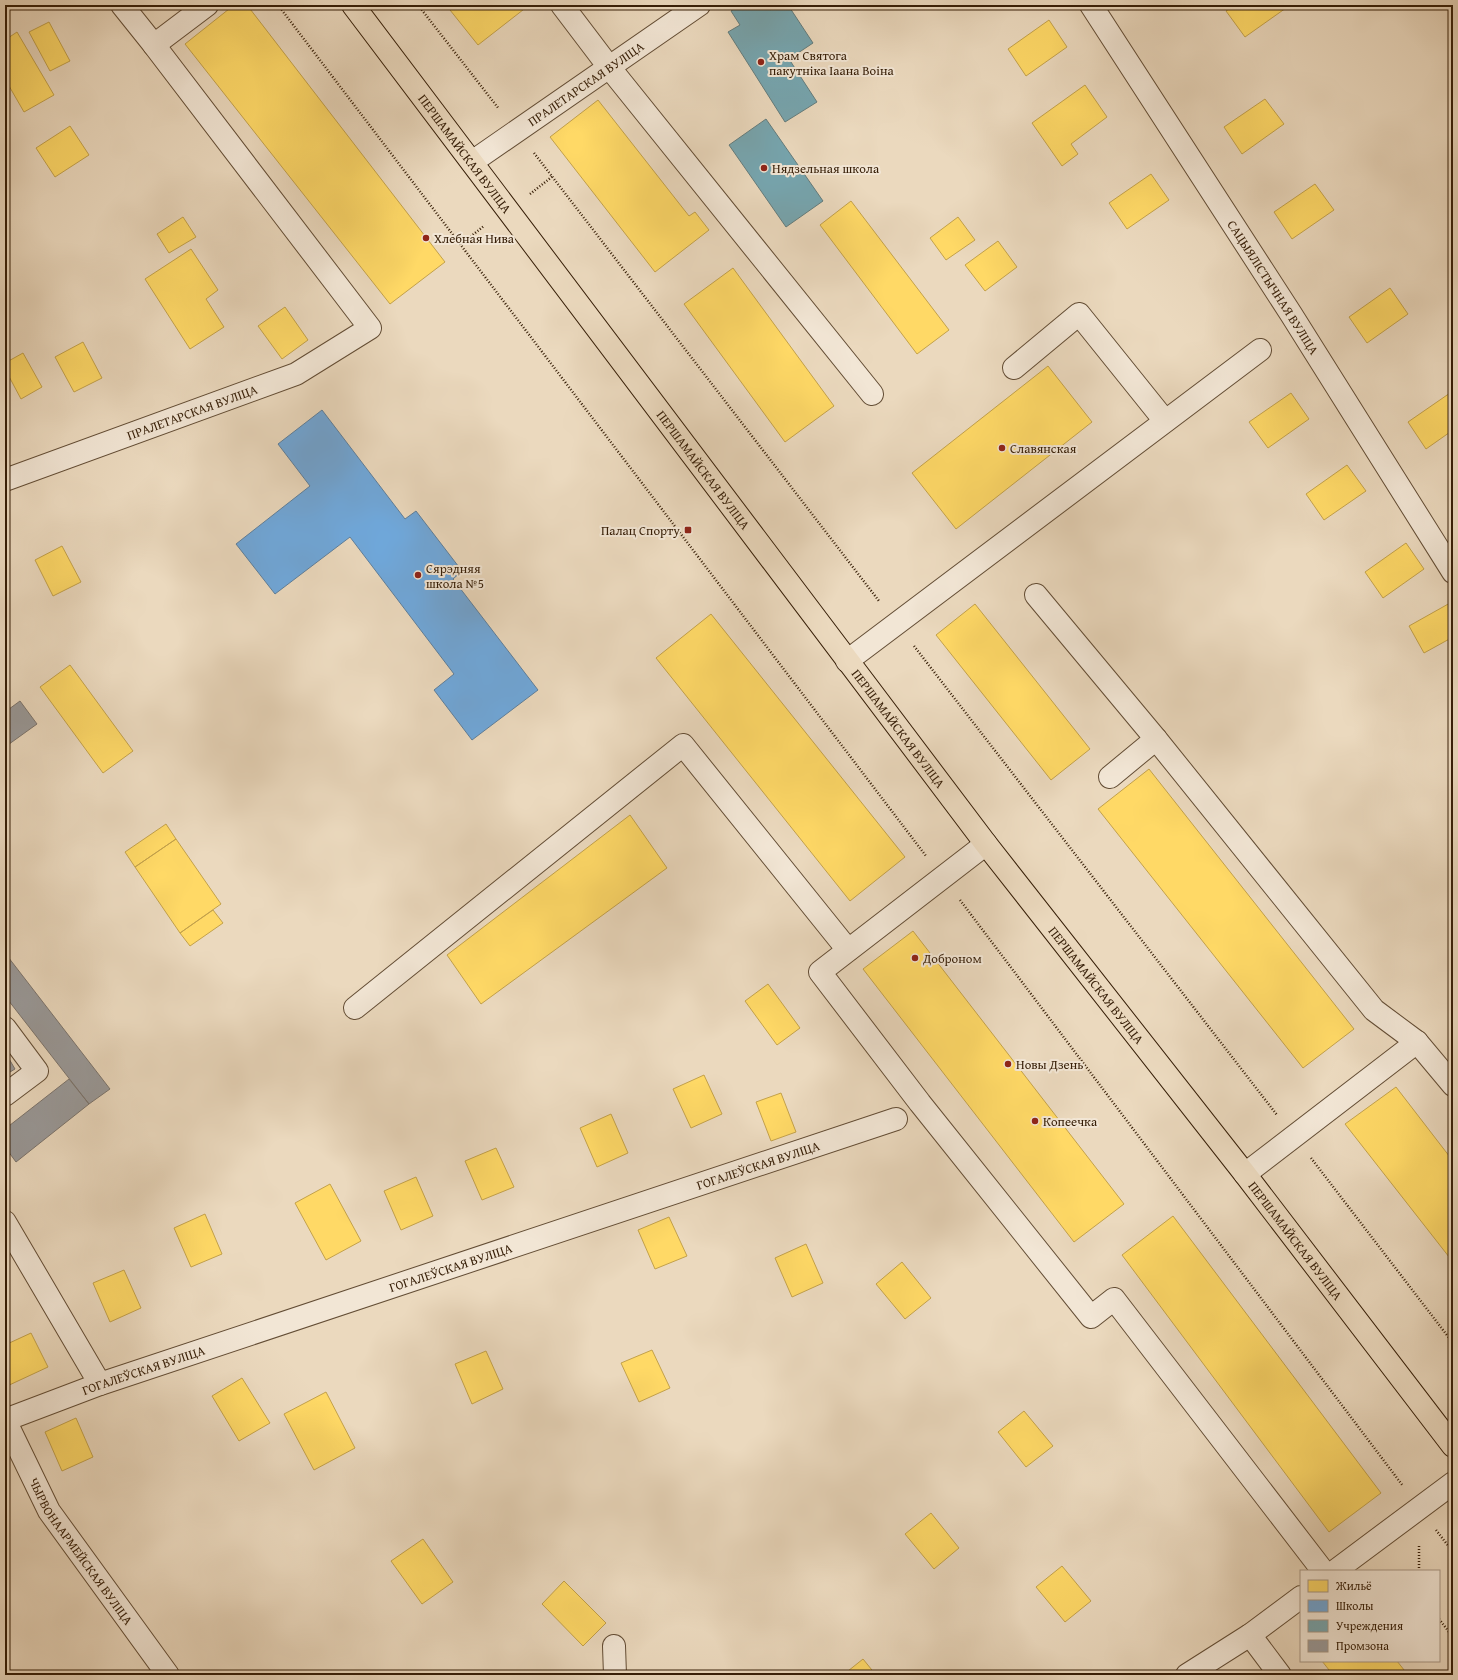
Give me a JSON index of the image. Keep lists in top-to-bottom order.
{
  "streets": {
    "main road": ["ПЕРШАМАЙСКАЯ ВУЛІЦА"],
    "street": [
      "ПРАЛЕТАРСКАЯ ВУЛІЦА",
      "САЦЫЯЛІСТЫЧНАЯ ВУЛІЦА",
      "ГОГАЛЕЎСКАЯ ВУЛІЦА",
      "ЧЫРВОНААРМЕЙСКАЯ ВУЛІЦА"
    ]
  },
  "crossings": [
    ["ПРАЛЕТАРСКАЯ ВУЛІЦА", "ПЕРШАМАЙСКАЯ ВУЛІЦА"],
    ["ГОГАЛЕЎСКАЯ ВУЛІЦА", "ЧЫРВОНААРМЕЙСКАЯ ВУЛІЦА"]
  ],
  "places": {
    "other": [
      "Храм Святога пакутніка Іаана Воіна",
      "Нядзельная школа",
      "Хлебная Нива",
      "Славянская",
      "Сярэдняя школа №5",
      "Доброном",
      "Новы Дзень",
      "Копеечка"
    ],
    "transit": ["Палац Спорту"]
  },
  "legend": [
    "Жильё",
    "Школы",
    "Учреждения",
    "Промзона"
  ]
}
